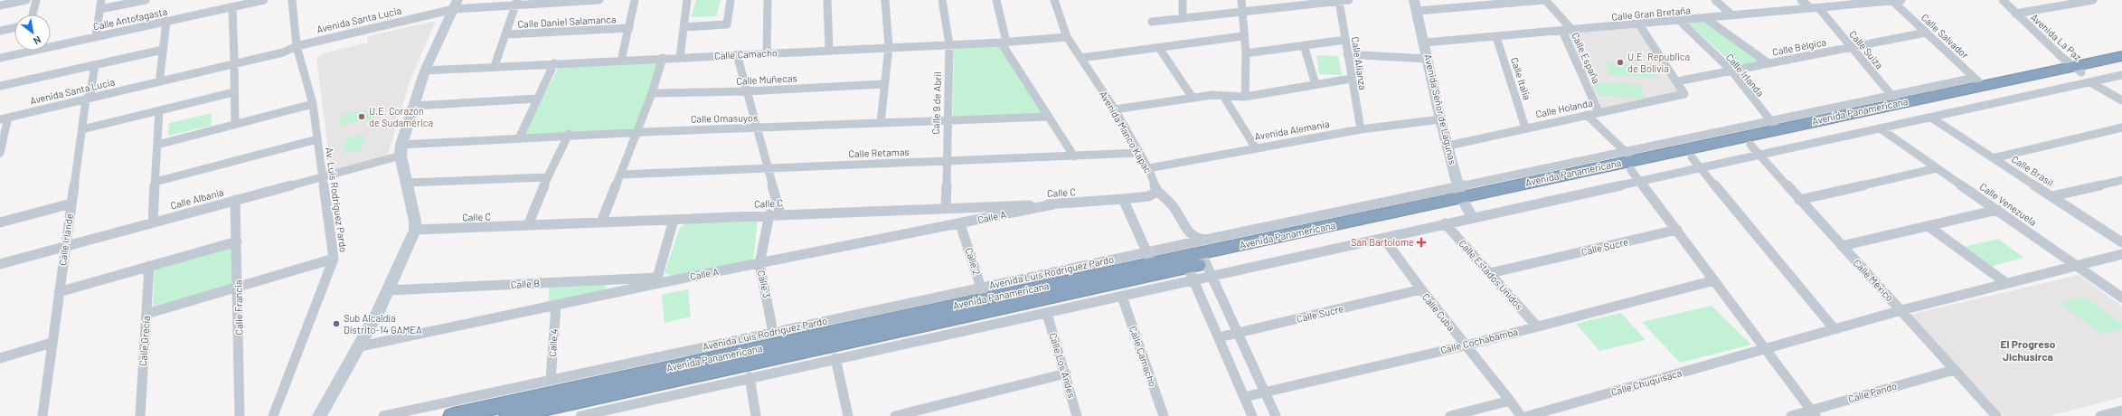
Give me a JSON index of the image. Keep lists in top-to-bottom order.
{
  "streets": {
    "highway": ["Avenida Panamericana"],
    "street": [
      "Calle Gran Bretaña",
      "Calle Antofagasta",
      "Avenida Santa Lucia",
      "Calle Daniel Salamanca",
      "Calle Salvador",
      "Avenida La Paz",
      "Calle Bélgica",
      "Calle Suiza",
      "Calle Camacho",
      "Calle España",
      "Calle Alianza",
      "Calle Irlanda",
      "Calle Italia",
      "Calle Muñecas",
      "Calle 9 de Abril",
      "Calle Holanda",
      "Avenida Señor de Lagunas",
      "Calle Omasuyos",
      "Avenida Alemania",
      "Avenida Manco Kapac",
      "Calle Retamas",
      "Calle Brasil",
      "Calle C",
      "Calle Albania",
      "Av. Luis Rodriguez Pardo",
      "Calle Venezuela",
      "Calle A",
      "Calle Irlande",
      "Calle Sucre",
      "Calle 2",
      "Avenida Luis Rodriguez Pardo",
      "Calle Estados Unidos",
      "Calle México",
      "Calle B",
      "Calle 3",
      "Calle Francia",
      "Calle Cuba",
      "Calle Grecia",
      "Calle Cochabamba",
      "Calle 4",
      "Calle Los Andes",
      "Calle Chuquisaca",
      "Calle Pando"
    ]
  },
  "crossings": [
    ["Calle Gran Bretaña", "Calle Salvador"],
    ["Calle Gran Bretaña", "Calle Suiza"],
    ["Calle Gran Bretaña", "Calle España"],
    ["Calle Gran Bretaña", "Calle Irlanda"],
    ["Calle Gran Bretaña", "Calle Italia"],
    ["Calle Gran Bretaña", "Avenida Señor de Lagunas"],
    ["Avenida Santa Lucia", "Av. Luis Rodriguez Pardo"],
    ["Avenida Santa Lucia", "Calle Irlande"],
    ["Calle Salvador", "Calle Bélgica"],
    ["Calle Salvador", "Avenida Panamericana"],
    ["Avenida La Paz", "Avenida Panamericana"],
    ["Calle Bélgica", "Calle Suiza"],
    ["Calle Bélgica", "Calle Irlanda"],
    ["Calle Bélgica", "Calle Holanda"],
    ["Calle Suiza", "Avenida Panamericana"],
    ["Calle Camacho", "Calle 9 de Abril"],
    ["Calle Camacho", "Avenida Panamericana"],
    ["Calle Camacho", "Avenida Manco Kapac"],
    ["Calle España", "Calle Holanda"],
    ["Calle Alianza", "Avenida Alemania"],
    ["Calle Irlanda", "Avenida Panamericana"],
    ["Calle Italia", "Calle Holanda"],
    ["Calle 9 de Abril", "Calle Omasuyos"],
    ["Calle 9 de Abril", "Calle Retamas"],
    ["Calle 9 de Abril", "Calle C"],
    ["Calle Holanda", "Avenida Señor de Lagunas"],
    ["Avenida Señor de Lagunas", "Avenida Panamericana"],
    ["Avenida Señor de Lagunas", "Avenida Alemania"],
    ["Avenida Panamericana", "Calle Brasil"],
    ["Avenida Panamericana", "Calle Venezuela"],
    ["Avenida Panamericana", "Calle 2"],
    ["Avenida Panamericana", "Avenida Luis Rodriguez Pardo"],
    ["Avenida Panamericana", "Calle Estados Unidos"],
    ["Avenida Panamericana", "Calle México"],
    ["Avenida Panamericana", "Calle Cuba"],
    ["Avenida Panamericana", "Calle Los Andes"],
    ["Calle Omasuyos", "Calle Albania"],
    ["Avenida Alemania", "Avenida Manco Kapac"],
    ["Avenida Manco Kapac", "Calle Retamas"],
    ["Calle C", "Calle A"],
    ["Calle C", "Calle 3"],
    ["Calle Albania", "Av. Luis Rodriguez Pardo"],
    ["Calle Albania", "Calle Irlande"],
    ["Calle Albania", "Calle Francia"],
    ["Calle Venezuela", "Calle Chuquisaca"],
    ["Calle A", "Calle 2"],
    ["Calle A", "Calle B"],
    ["Calle A", "Calle 3"],
    ["Calle A", "Calle 4"],
    ["Calle Sucre", "Calle Estados Unidos"],
    ["Calle Sucre", "Calle Cuba"],
    ["Calle 2", "Avenida Luis Rodriguez Pardo"],
    ["Avenida Luis Rodriguez Pardo", "Calle 3"],
    ["Avenida Luis Rodriguez Pardo", "Calle 4"],
    ["Calle Estados Unidos", "Calle Cochabamba"],
    ["Calle México", "Calle Chuquisaca"],
    ["Calle México", "Calle Pando"],
    ["Calle Cuba", "Calle Cochabamba"]
  ],
  "districts": ["El Progreso Jichusirca"],
  "places": {
    "other": ["U.E. Republica de Bolivia", "U.E. Corazón de Sudamérica", "Sub Alcaldía Distrito-14 GAMEA"],
    "health": ["San Bartolome"]
  },
  "north": "bottom right"
}
